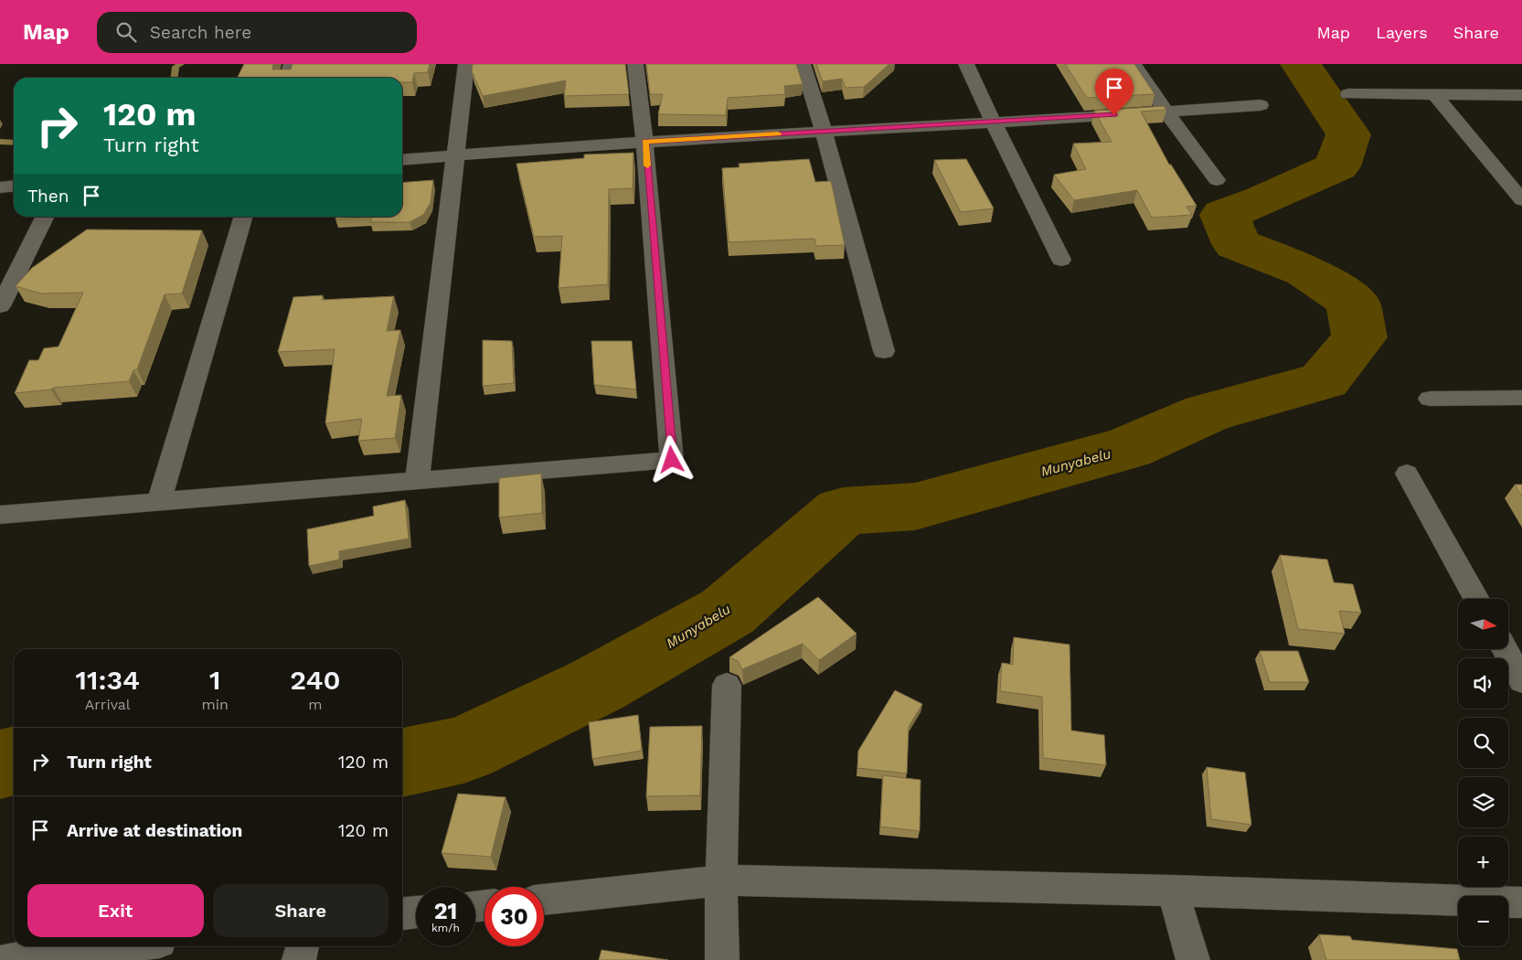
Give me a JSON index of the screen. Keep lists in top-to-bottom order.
{
  "water": ["Munyabelu"],
  "north": "right",
  "page": {
    "header": "Map",
    "search": "Search here",
    "nav": ["Map", "Layers", "Share"],
    "turn": ["120 m", "Turn right"],
    "then": "Then",
    "map_buttons": ["+", "−"],
    "eta": [
      "11:34",
      "Arrival",
      "1",
      "min",
      "240",
      "m"
    ],
    "list": [
      {
        "name": "Turn right",
        "value": "120 m"
      },
      {
        "name": "Arrive at destination",
        "value": "120 m"
      }
    ],
    "buttons": ["Exit", "Share"],
    "speed": "21 km/h",
    "limit": "30"
  }
}
